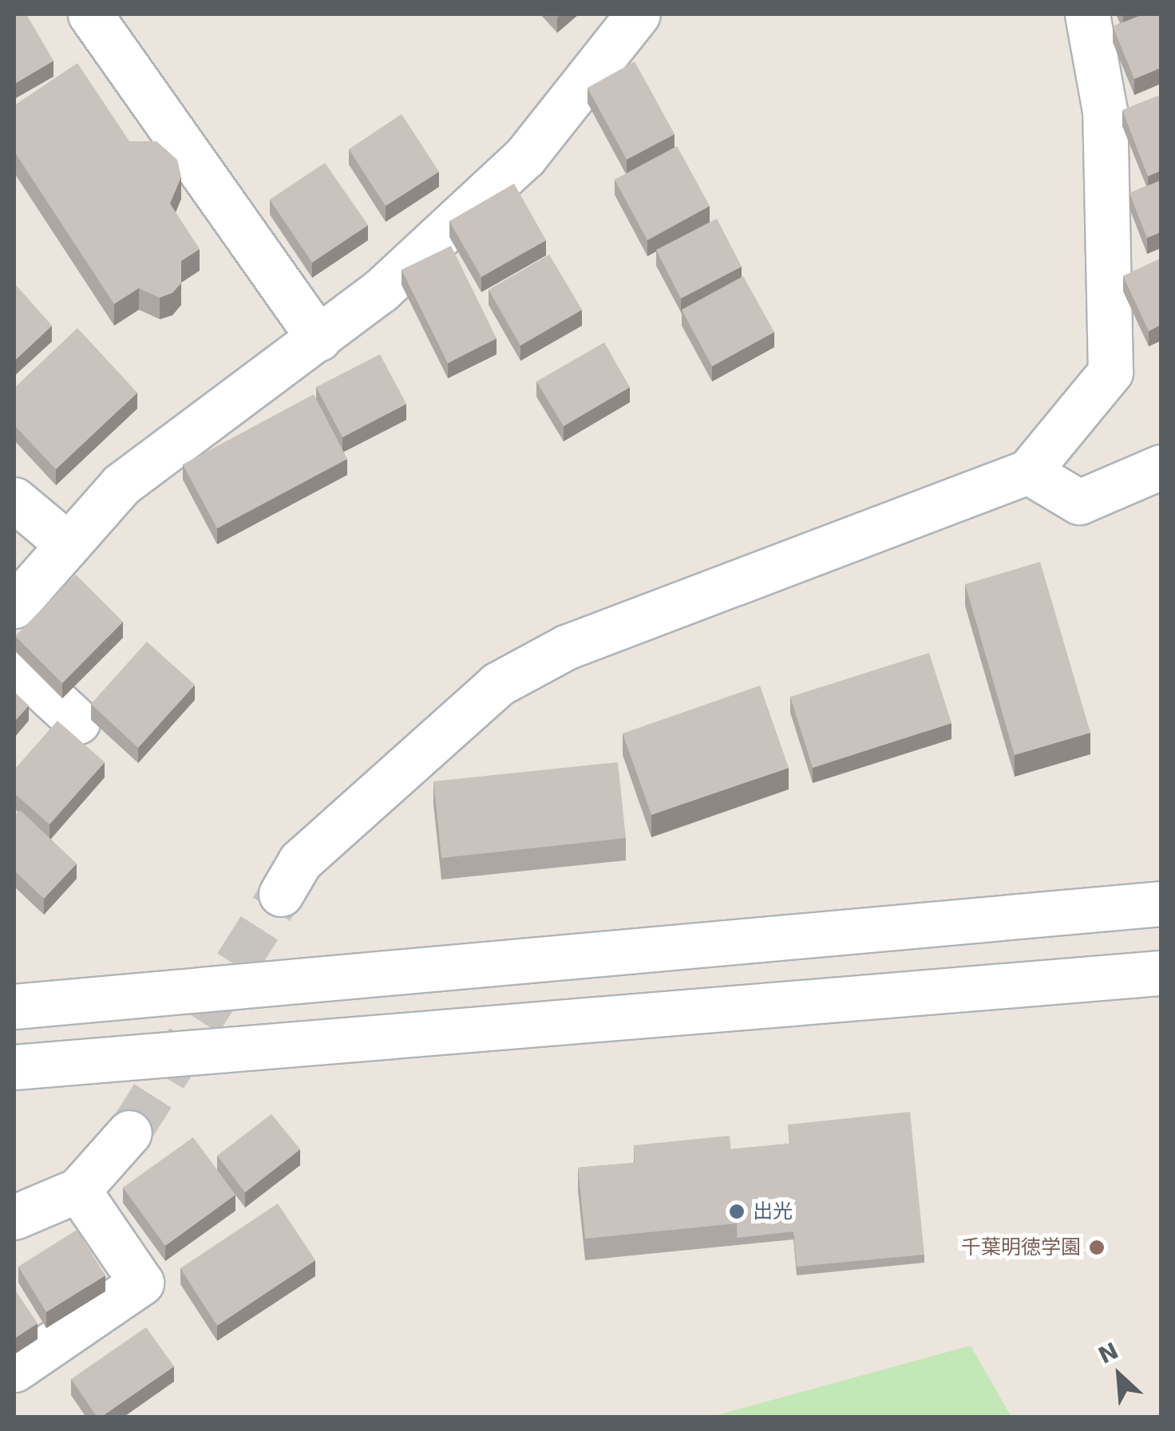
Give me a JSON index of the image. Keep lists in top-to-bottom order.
{
  "places": ["出光", "千葉明徳学園"],
  "north": "top left"
}
